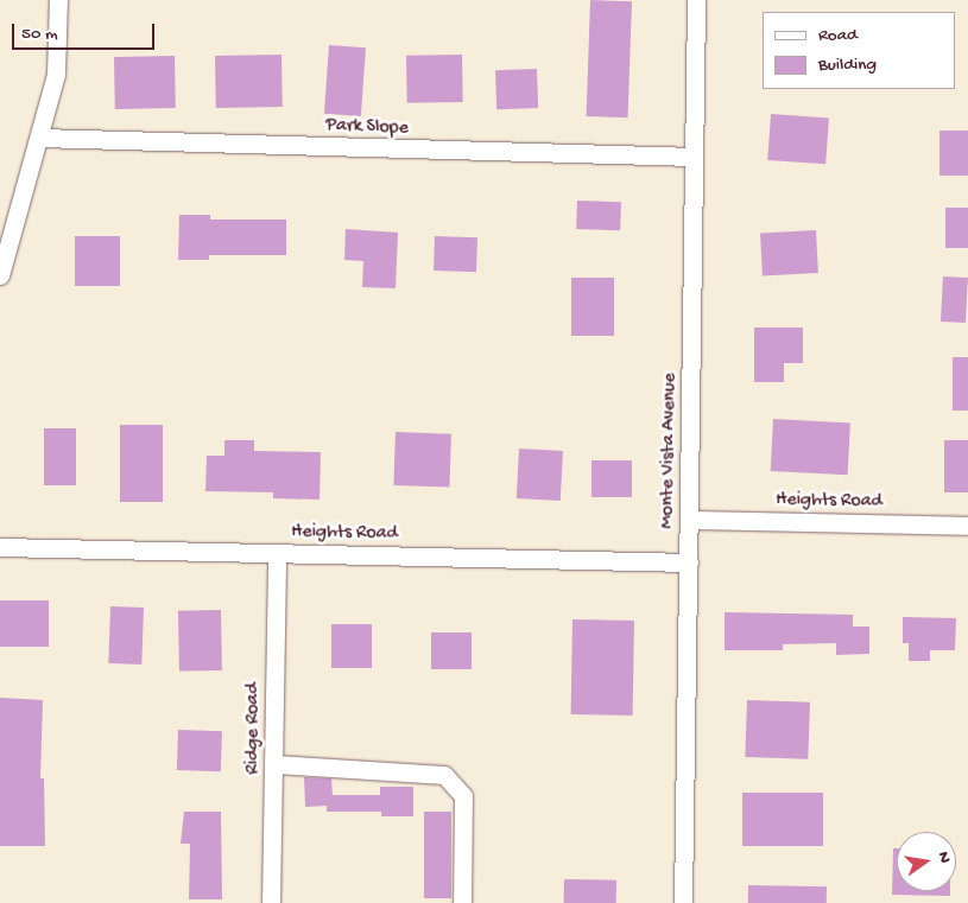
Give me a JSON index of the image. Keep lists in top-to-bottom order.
{
  "streets": {
    "street": [
      "Park Slope",
      "Monte Vista Avenue",
      "Heights Road",
      "Ridge Road"
    ]
  },
  "crossings": [
    ["Park Slope", "Monte Vista Avenue"],
    ["Monte Vista Avenue", "Heights Road"],
    ["Heights Road", "Ridge Road"]
  ],
  "legend": ["Road", "Building"],
  "scale_bar": "50 m",
  "north": "right"
}
